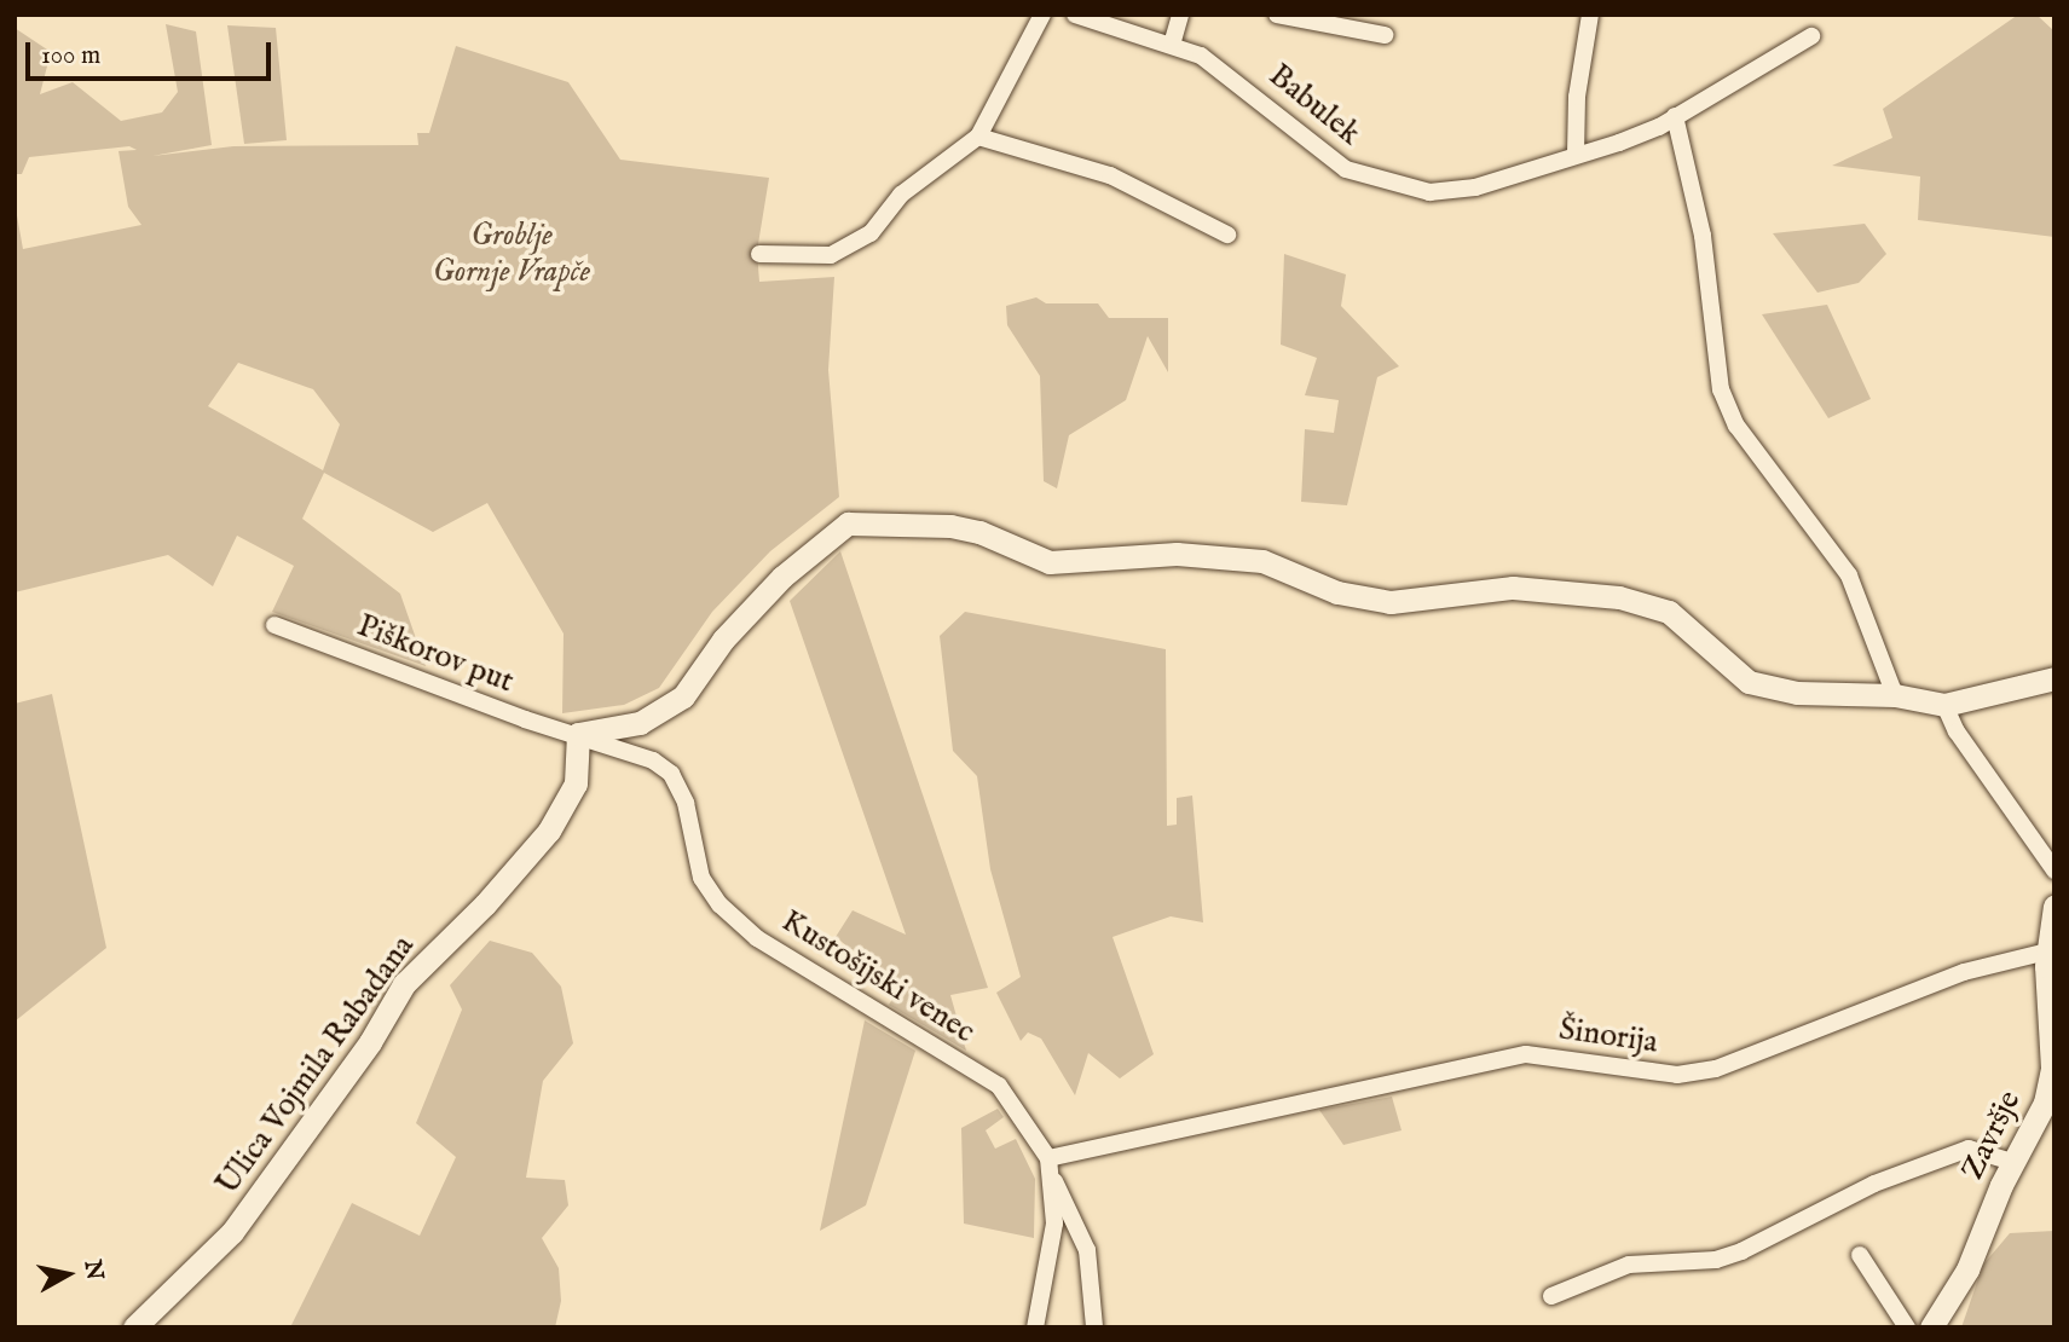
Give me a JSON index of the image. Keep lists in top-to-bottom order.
{
  "streets": {
    "street": [
      "Babulek",
      "Piškorov put",
      "Kustošijski venec",
      "Šinorija",
      "Ulica Vojmila Rabadana",
      "Završje"
    ]
  },
  "crossings": [
    ["Piškorov put", "Kustošijski venec"],
    ["Piškorov put", "Ulica Vojmila Rabadana"],
    ["Kustošijski venec", "Šinorija"],
    ["Kustošijski venec", "Ulica Vojmila Rabadana"],
    ["Šinorija", "Završje"]
  ],
  "parks": ["Groblje Gornje Vrapče"],
  "scale_bar": "100 m",
  "north": "right"
}
